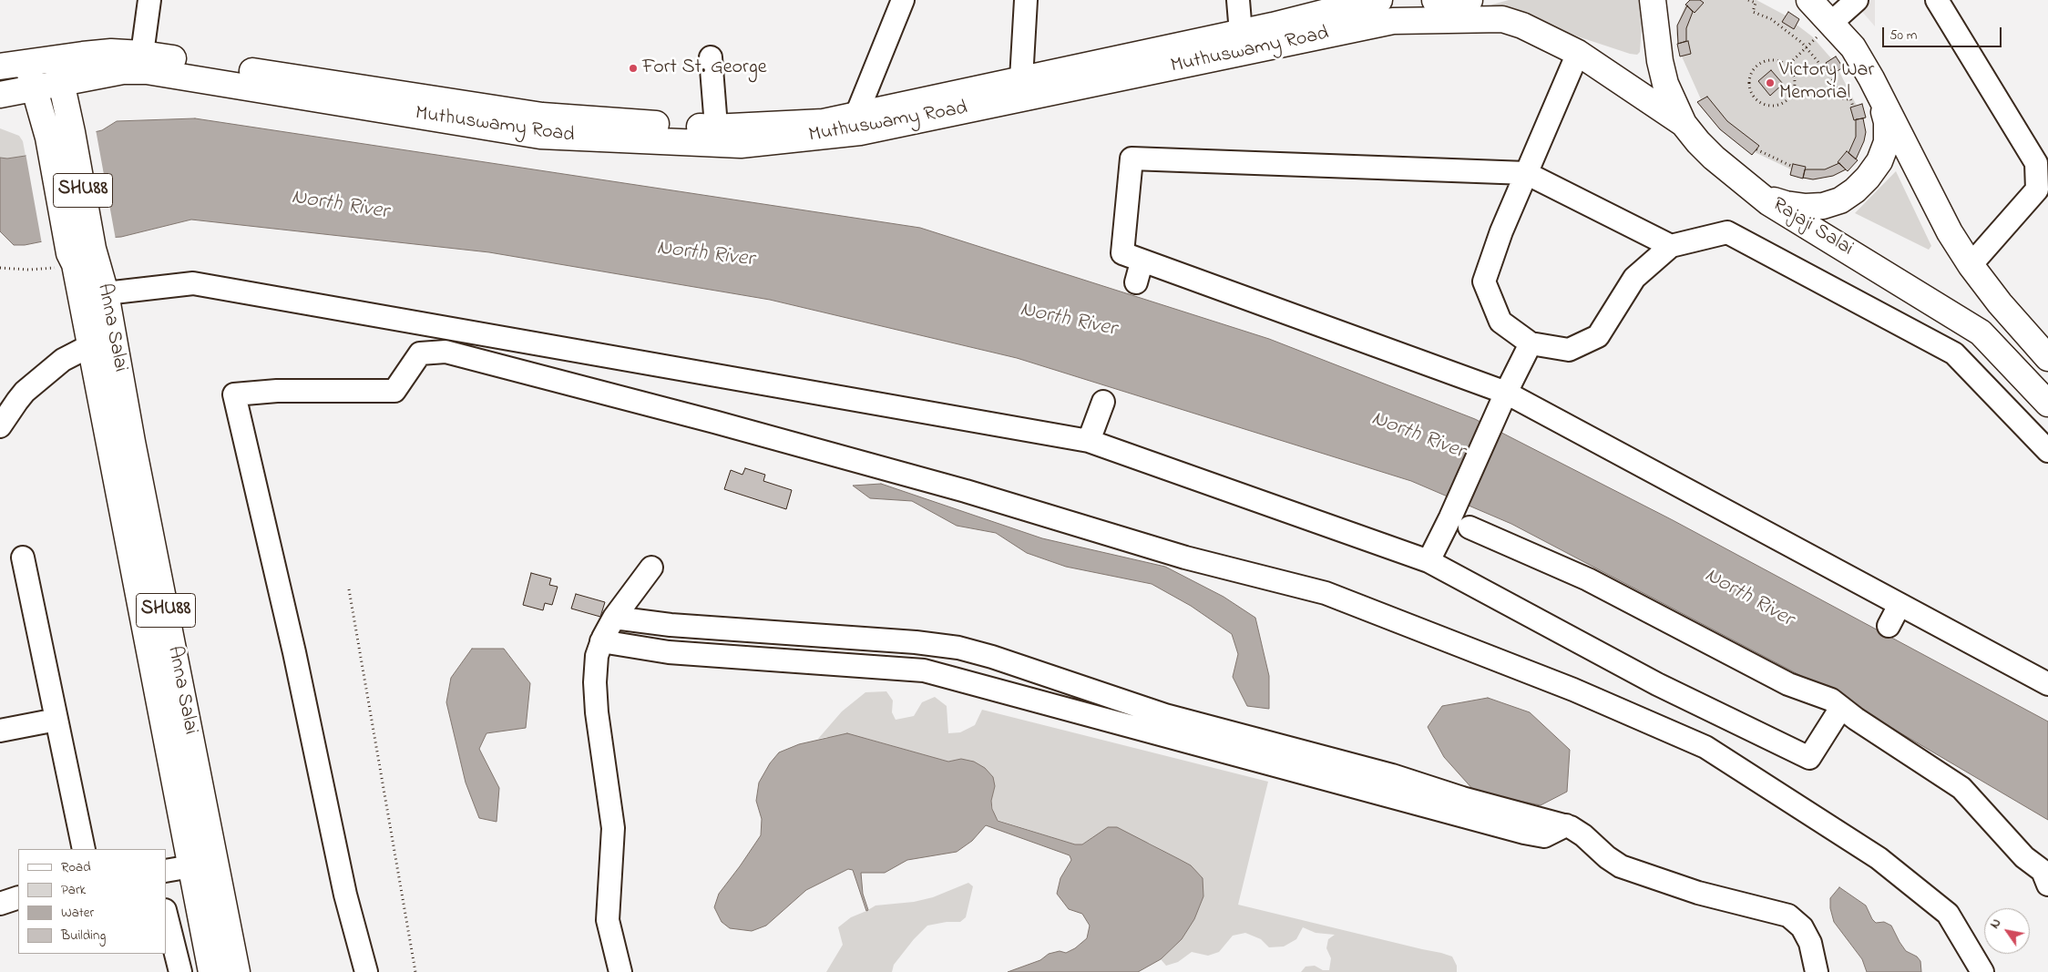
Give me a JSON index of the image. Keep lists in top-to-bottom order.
{
  "streets": {
    "main road": [
      "Muthuswamy Road",
      "SHU88",
      "Rajaji Salai",
      "Anna Salai"
    ]
  },
  "crossings": [
    ["Muthuswamy Road", "SHU88"],
    ["Muthuswamy Road", "Rajaji Salai"],
    ["Muthuswamy Road", "Anna Salai"],
    ["SHU88", "Anna Salai"]
  ],
  "water": ["North River"],
  "places": ["Fort St. George", "Victory War Memorial"],
  "legend": [
    "Road",
    "Park",
    "Water",
    "Building"
  ],
  "scale_bar": "50 m",
  "north": "top left"
}
